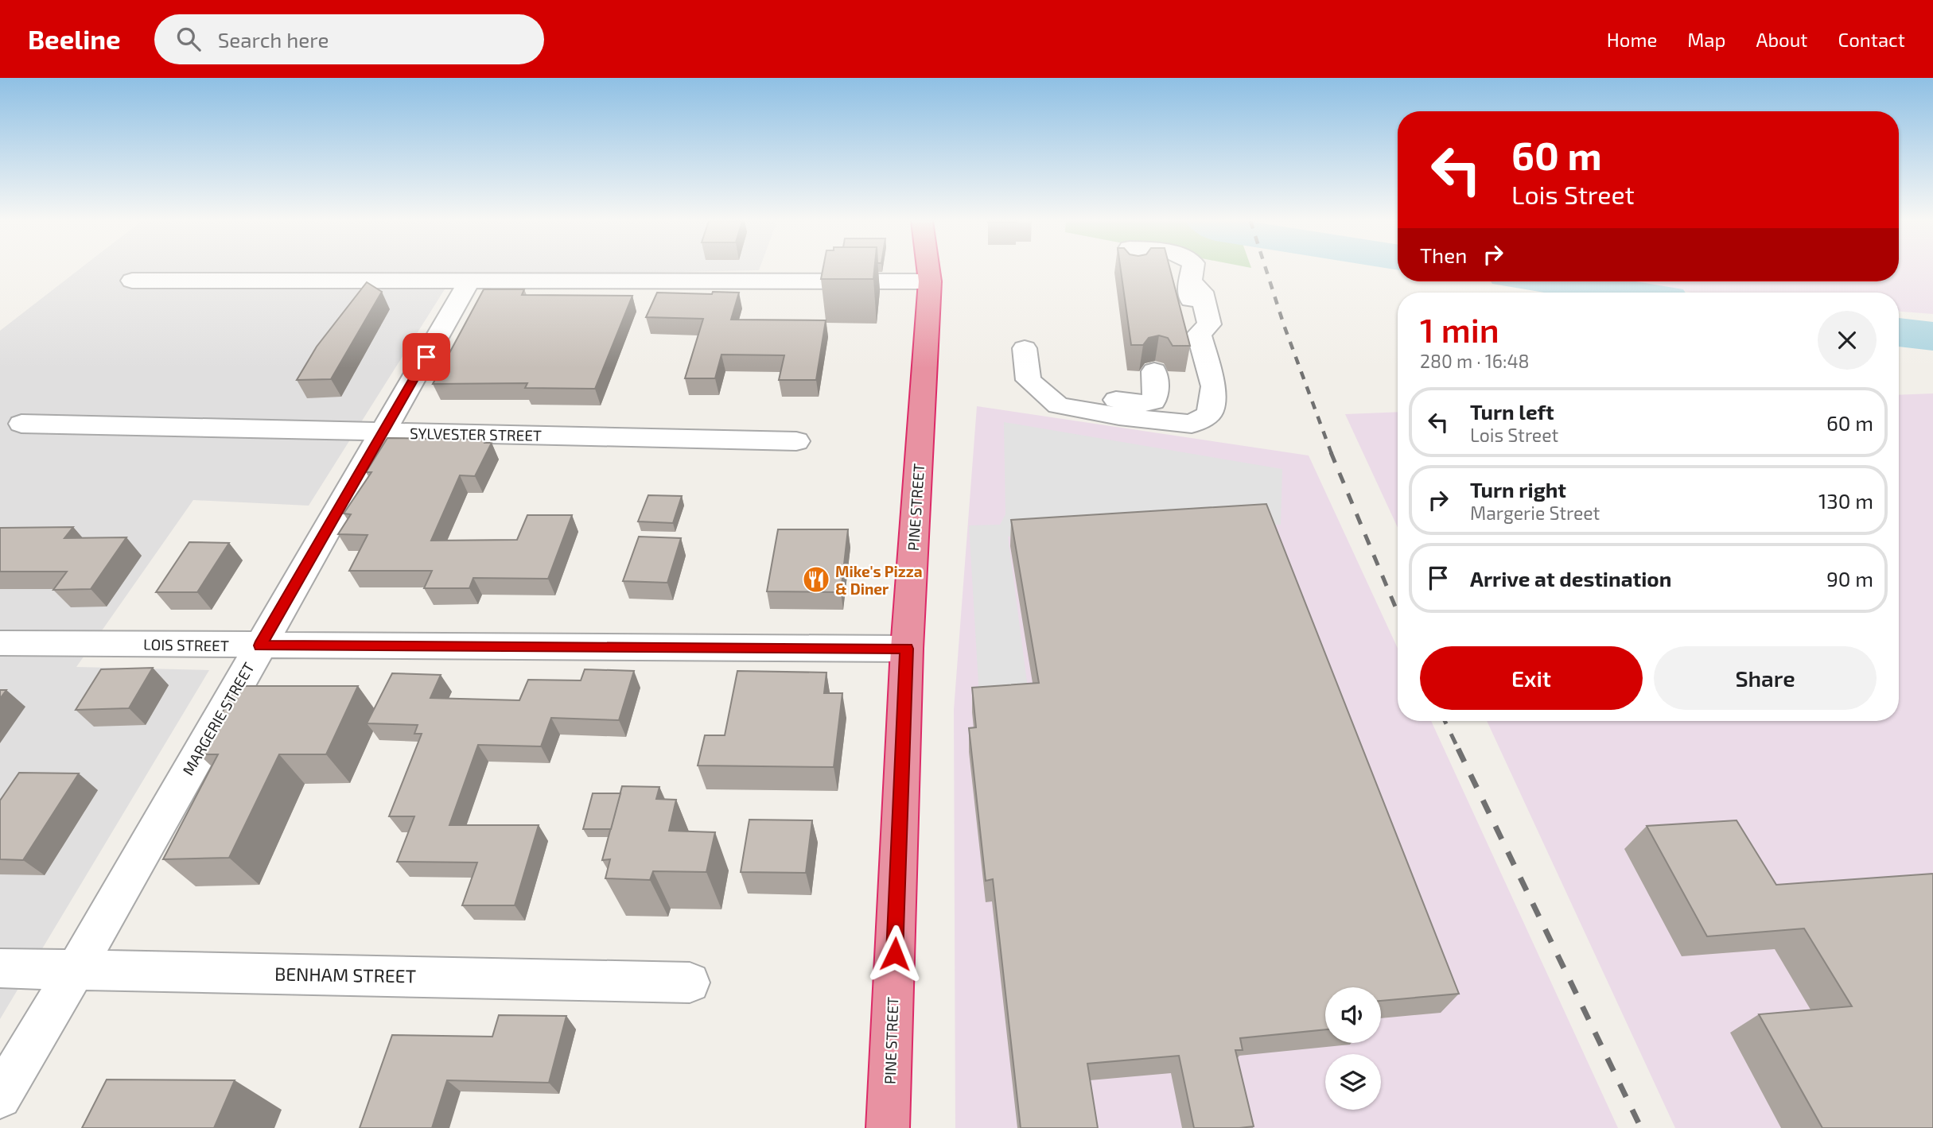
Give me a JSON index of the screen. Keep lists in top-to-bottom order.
{
  "streets": {
    "highway": ["PINE STREET"],
    "street": [
      "SYLVESTER STREET",
      "LOIS STREET",
      "MARGERIE STREET",
      "BENHAM STREET"
    ]
  },
  "crossings": [
    ["SYLVESTER STREET", "MARGERIE STREET"],
    ["PINE STREET", "LOIS STREET"],
    ["LOIS STREET", "MARGERIE STREET"],
    ["MARGERIE STREET", "BENHAM STREET"]
  ],
  "places": {
    "restaurant": ["Mike's Pizza & Diner"]
  },
  "page": {
    "header": "Beeline",
    "search": "Search here",
    "nav": [
      "Home",
      "Map",
      "About",
      "Contact"
    ],
    "turn": ["60 m", "Lois Street"],
    "then": "Then",
    "heading": ["1 min", "280 m · 16:48"],
    "list": [
      {
        "name": "Turn left",
        "note": "Lois Street",
        "value": "60 m"
      },
      {
        "name": "Turn right",
        "note": "Margerie Street",
        "value": "130 m"
      },
      {
        "name": "Arrive at destination",
        "value": "90 m"
      }
    ],
    "buttons": ["Exit", "Share"]
  }
}
